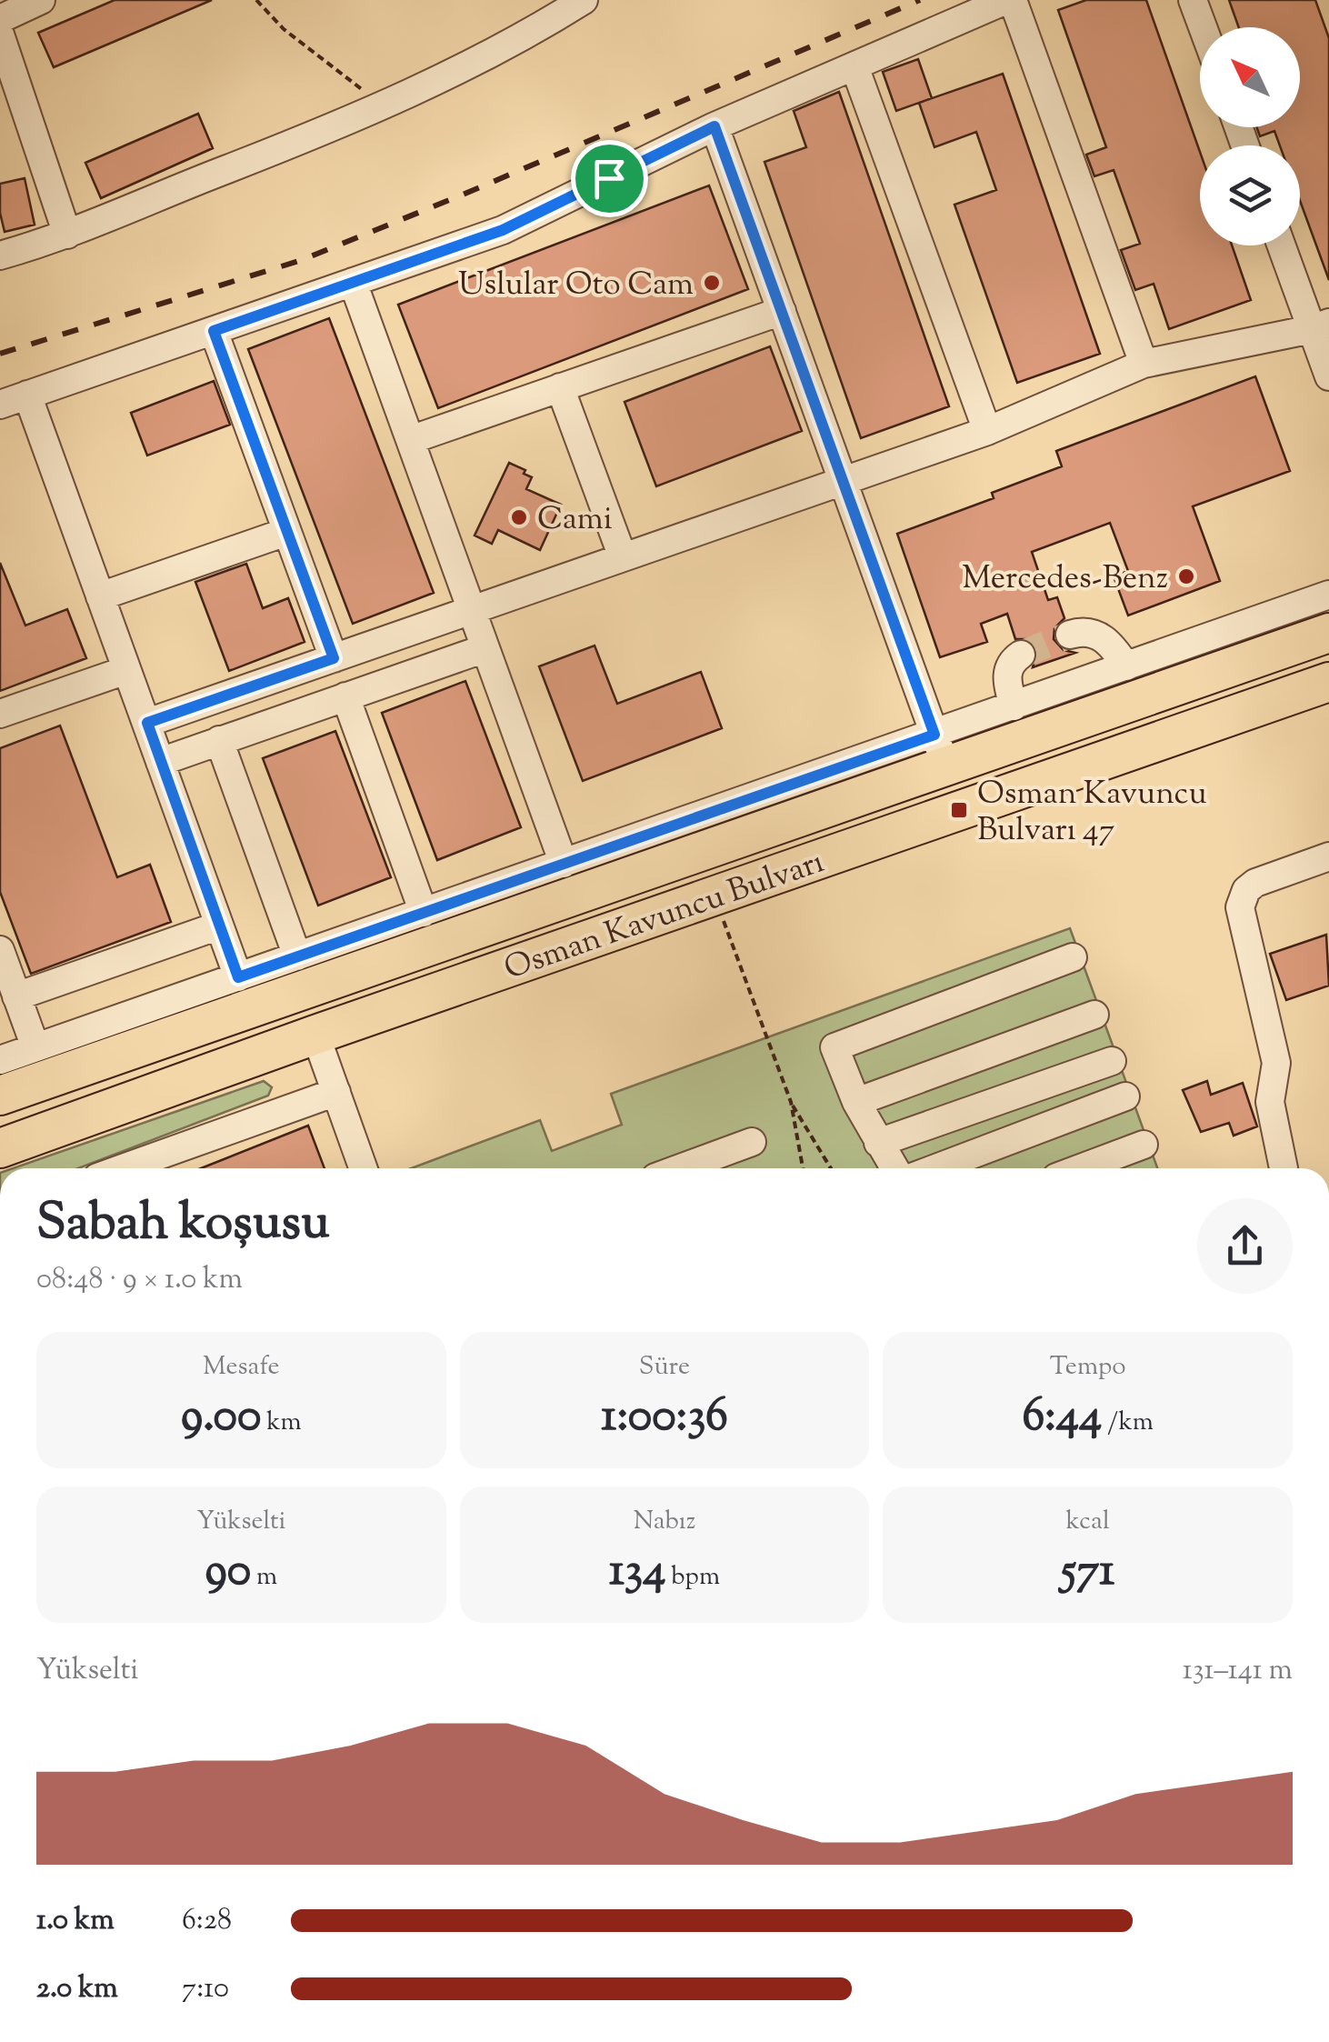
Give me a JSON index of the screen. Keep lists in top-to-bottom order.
{
  "streets": {
    "highway": ["Osman Kavuncu Bulvarı"]
  },
  "places": {
    "other": ["Uslular Oto Cam", "Cami", "Mercedes-Benz"],
    "transit": ["Osman Kavuncu Bulvarı 47"]
  },
  "north": "top left",
  "page": {
    "heading": ["Sabah koşusu", "08:48 · 9 × 1.0 km"],
    "stats": [
      ["Mesafe", "9.00 km"],
      ["Süre", "1:00:36"],
      ["Tempo", "6:44 /km"],
      ["Yükselti", "90 m"],
      ["Nabız", "134 bpm"],
      ["kcal", "571"]
    ],
    "chart": ["Yükselti", "131–141 m"],
    "list": [
      {
        "name": "1.0 km",
        "note": "6:28"
      },
      {
        "name": "2.0 km",
        "note": "7:10"
      }
    ]
  }
}
